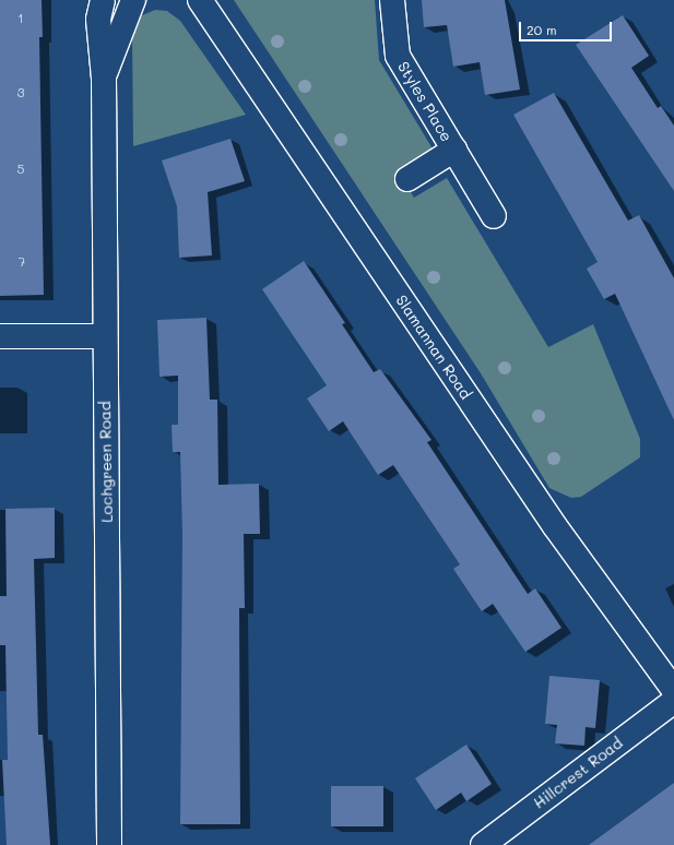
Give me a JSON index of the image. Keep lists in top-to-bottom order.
{
  "streets": {
    "street": [
      "Styles Place",
      "Slamannan Road",
      "Lochgreen Road",
      "Hillcrest Road"
    ]
  },
  "house_numbers": [
    "1",
    "3",
    "5",
    "7"
  ],
  "scale_bar": "20 m"
}
